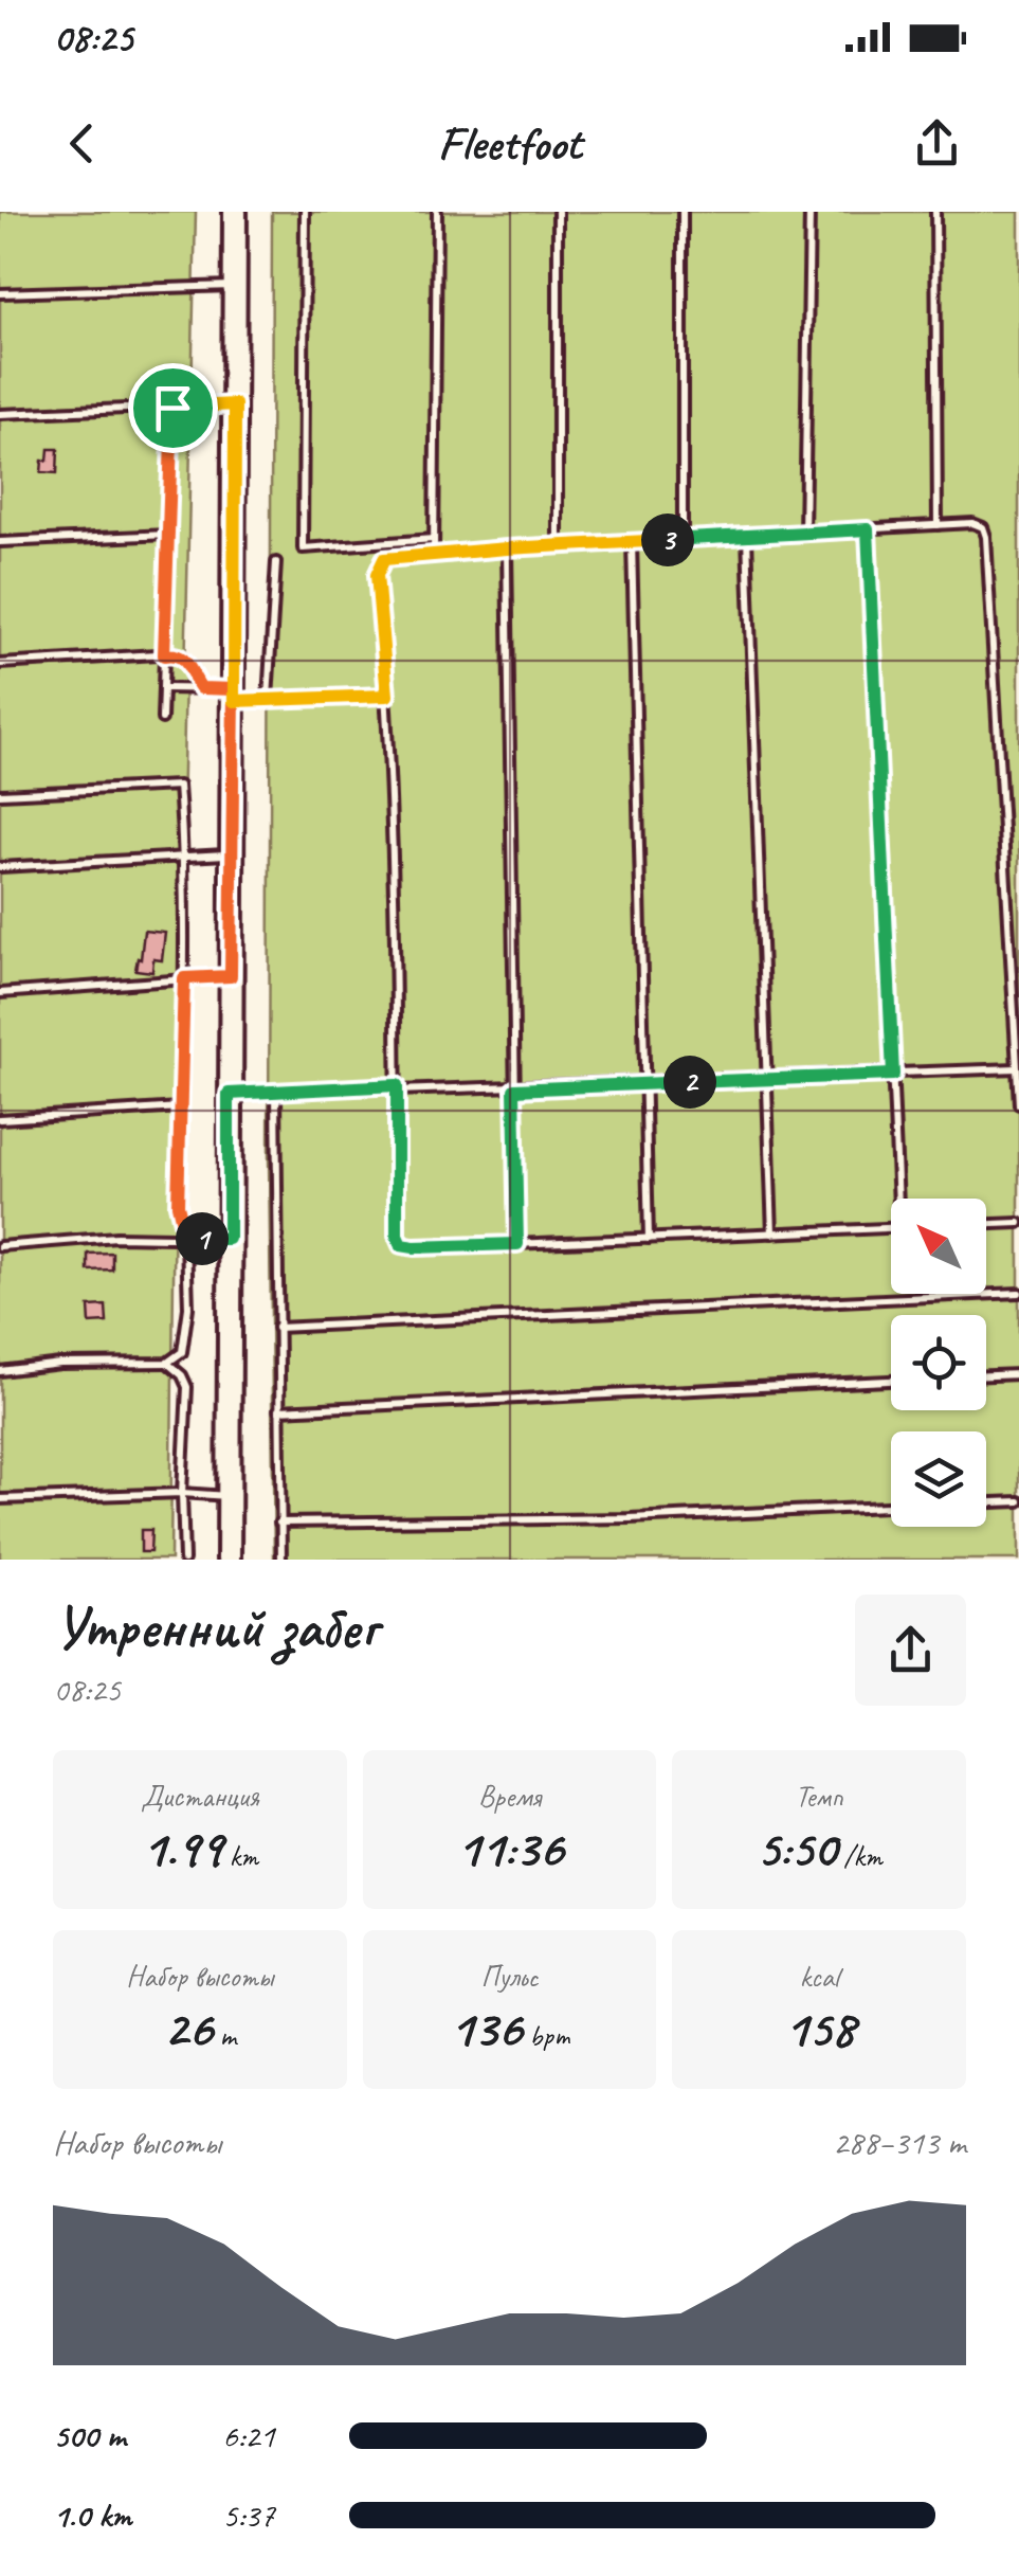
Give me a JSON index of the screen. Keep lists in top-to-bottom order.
{
  "north": "top left",
  "page": {
    "status": "08:25",
    "header": "Fleetfoot",
    "pins": ["3", "2", "1"],
    "heading": ["Утренний забег", "08:25"],
    "stats": [
      ["Дистанция", "1.99 km"],
      ["Время", "11:36"],
      ["Темп", "5:50 /km"],
      ["Набор высоты", "26 m"],
      ["Пульс", "136 bpm"],
      ["kcal", "158"]
    ],
    "chart": ["Набор высоты", "288–313 m"],
    "list": [
      {
        "name": "500 m",
        "note": "6:21"
      },
      {
        "name": "1.0 km",
        "note": "5:37"
      }
    ]
  }
}
